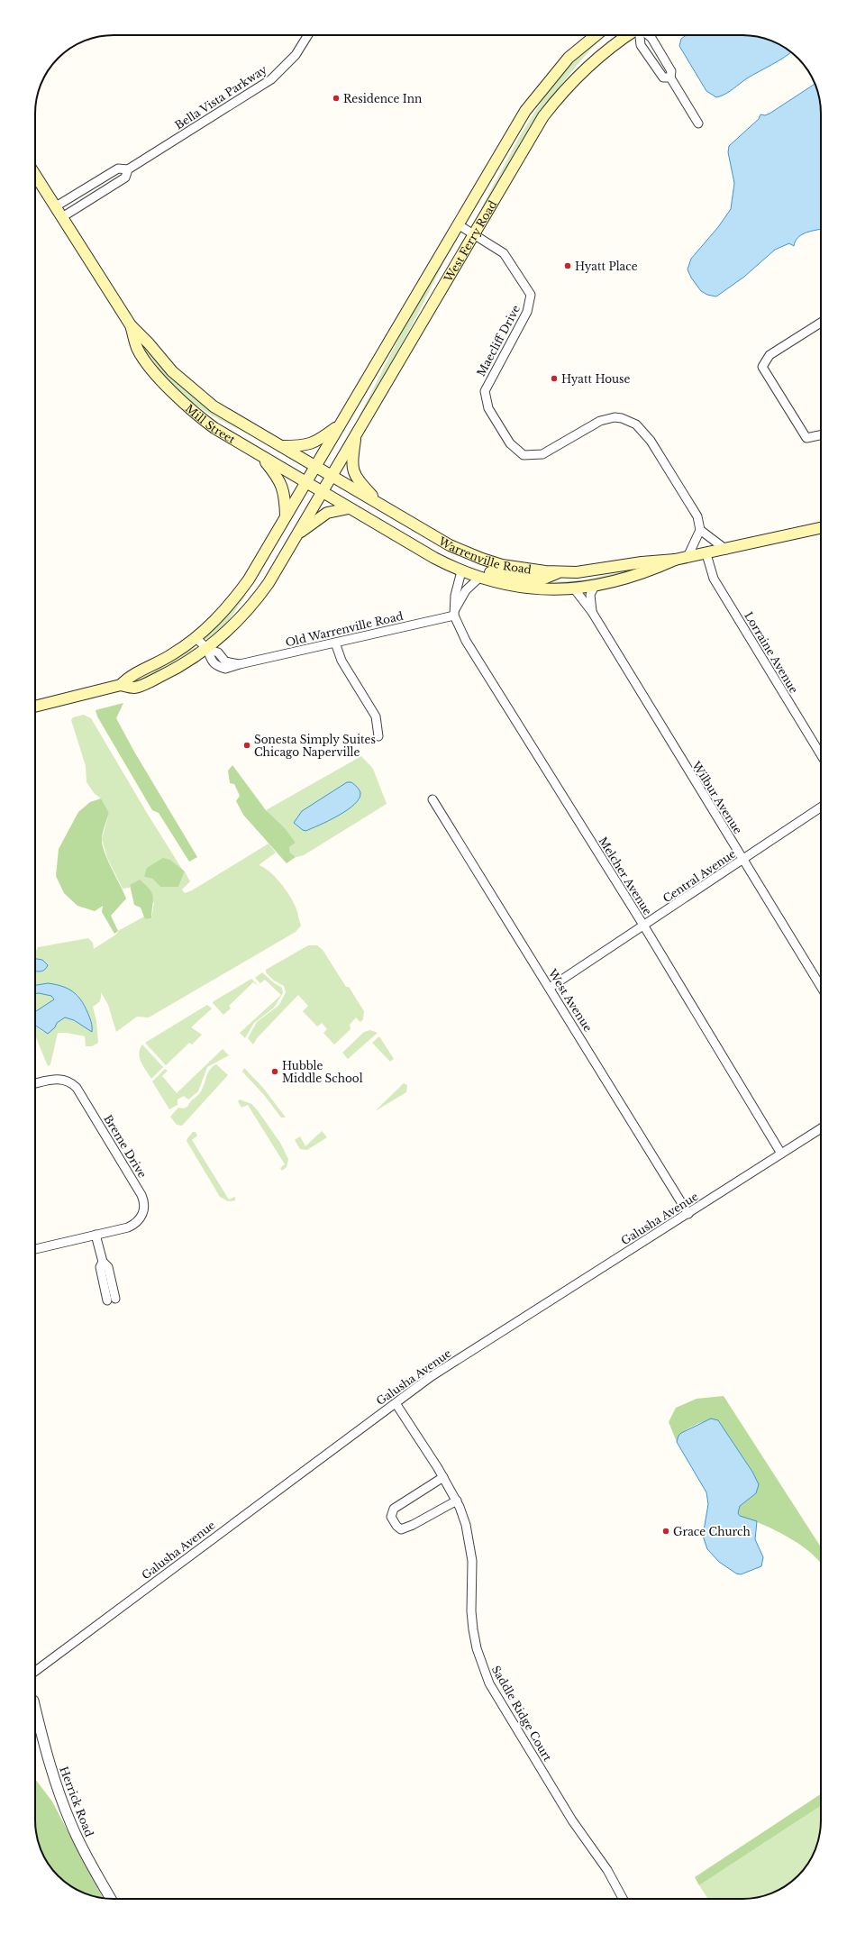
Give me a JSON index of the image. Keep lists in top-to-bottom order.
{
  "streets": {
    "main road": ["West Ferry Road", "Mill Street", "Warrenville Road"],
    "street": [
      "Bella Vista Parkway",
      "Maecliff Drive",
      "Old Warrenville Road",
      "Lorraine Avenue",
      "Wilbur Avenue",
      "Melcher Avenue",
      "Central Avenue",
      "West Avenue",
      "Breme Drive",
      "Galusha Avenue",
      "Saddle Ridge Court",
      "Herrick Road"
    ]
  },
  "crossings": [
    ["Bella Vista Parkway", "Mill Street"],
    ["West Ferry Road", "Maecliff Drive"],
    ["West Ferry Road", "Mill Street"],
    ["West Ferry Road", "Warrenville Road"],
    ["Mill Street", "Warrenville Road"],
    ["Warrenville Road", "Lorraine Avenue"],
    ["Warrenville Road", "Wilbur Avenue"],
    ["Old Warrenville Road", "Melcher Avenue"],
    ["Wilbur Avenue", "Central Avenue"],
    ["Melcher Avenue", "Central Avenue"],
    ["Melcher Avenue", "Galusha Avenue"],
    ["Central Avenue", "West Avenue"],
    ["West Avenue", "Galusha Avenue"],
    ["Galusha Avenue", "Saddle Ridge Court"]
  ],
  "places": [
    "Residence Inn",
    "Hyatt Place",
    "Hyatt House",
    "Sonesta Simply Suites Chicago Naperville",
    "Hubble Middle School",
    "Grace Church"
  ]
}
